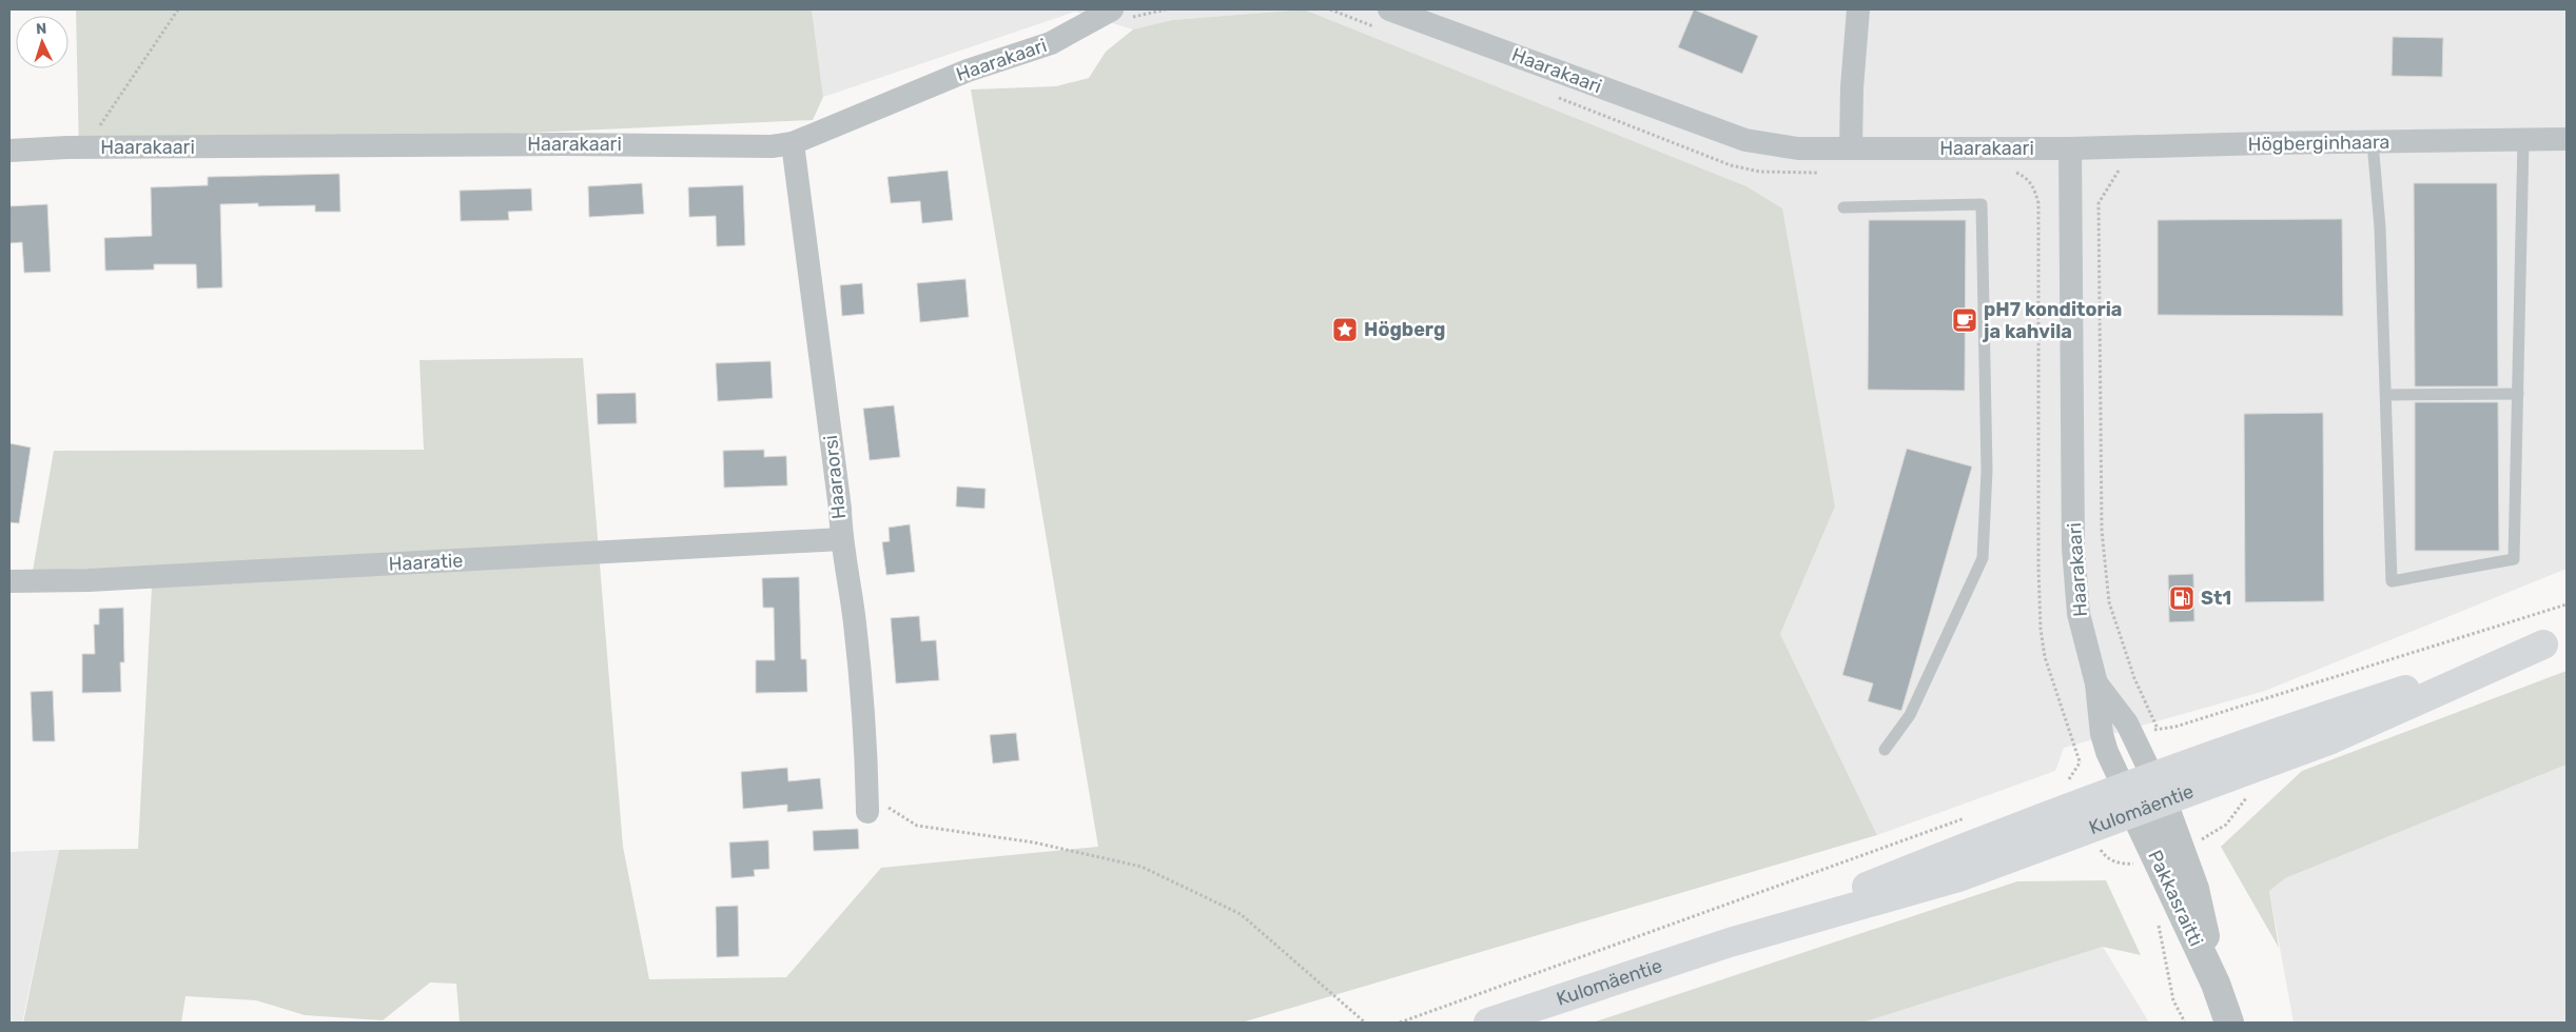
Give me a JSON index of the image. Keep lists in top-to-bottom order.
{
  "streets": {
    "main road": ["Kulomäentie"],
    "street": [
      "Haarakaari",
      "Högberginhaara",
      "Haaraorsi",
      "Haaratie",
      "Pakkasraitti"
    ]
  },
  "crossings": [
    ["Haarakaari", "Högberginhaara"],
    ["Haarakaari", "Haaraorsi"],
    ["Haarakaari", "Kulomäentie"],
    ["Haarakaari", "Pakkasraitti"],
    ["Haaraorsi", "Haaratie"],
    ["Kulomäentie", "Pakkasraitti"]
  ],
  "places": {
    "cafe": ["pH7 konditoria ja kahvila"],
    "place": ["Högberg"],
    "fuel station": ["St1"]
  },
  "north": "top"
}
